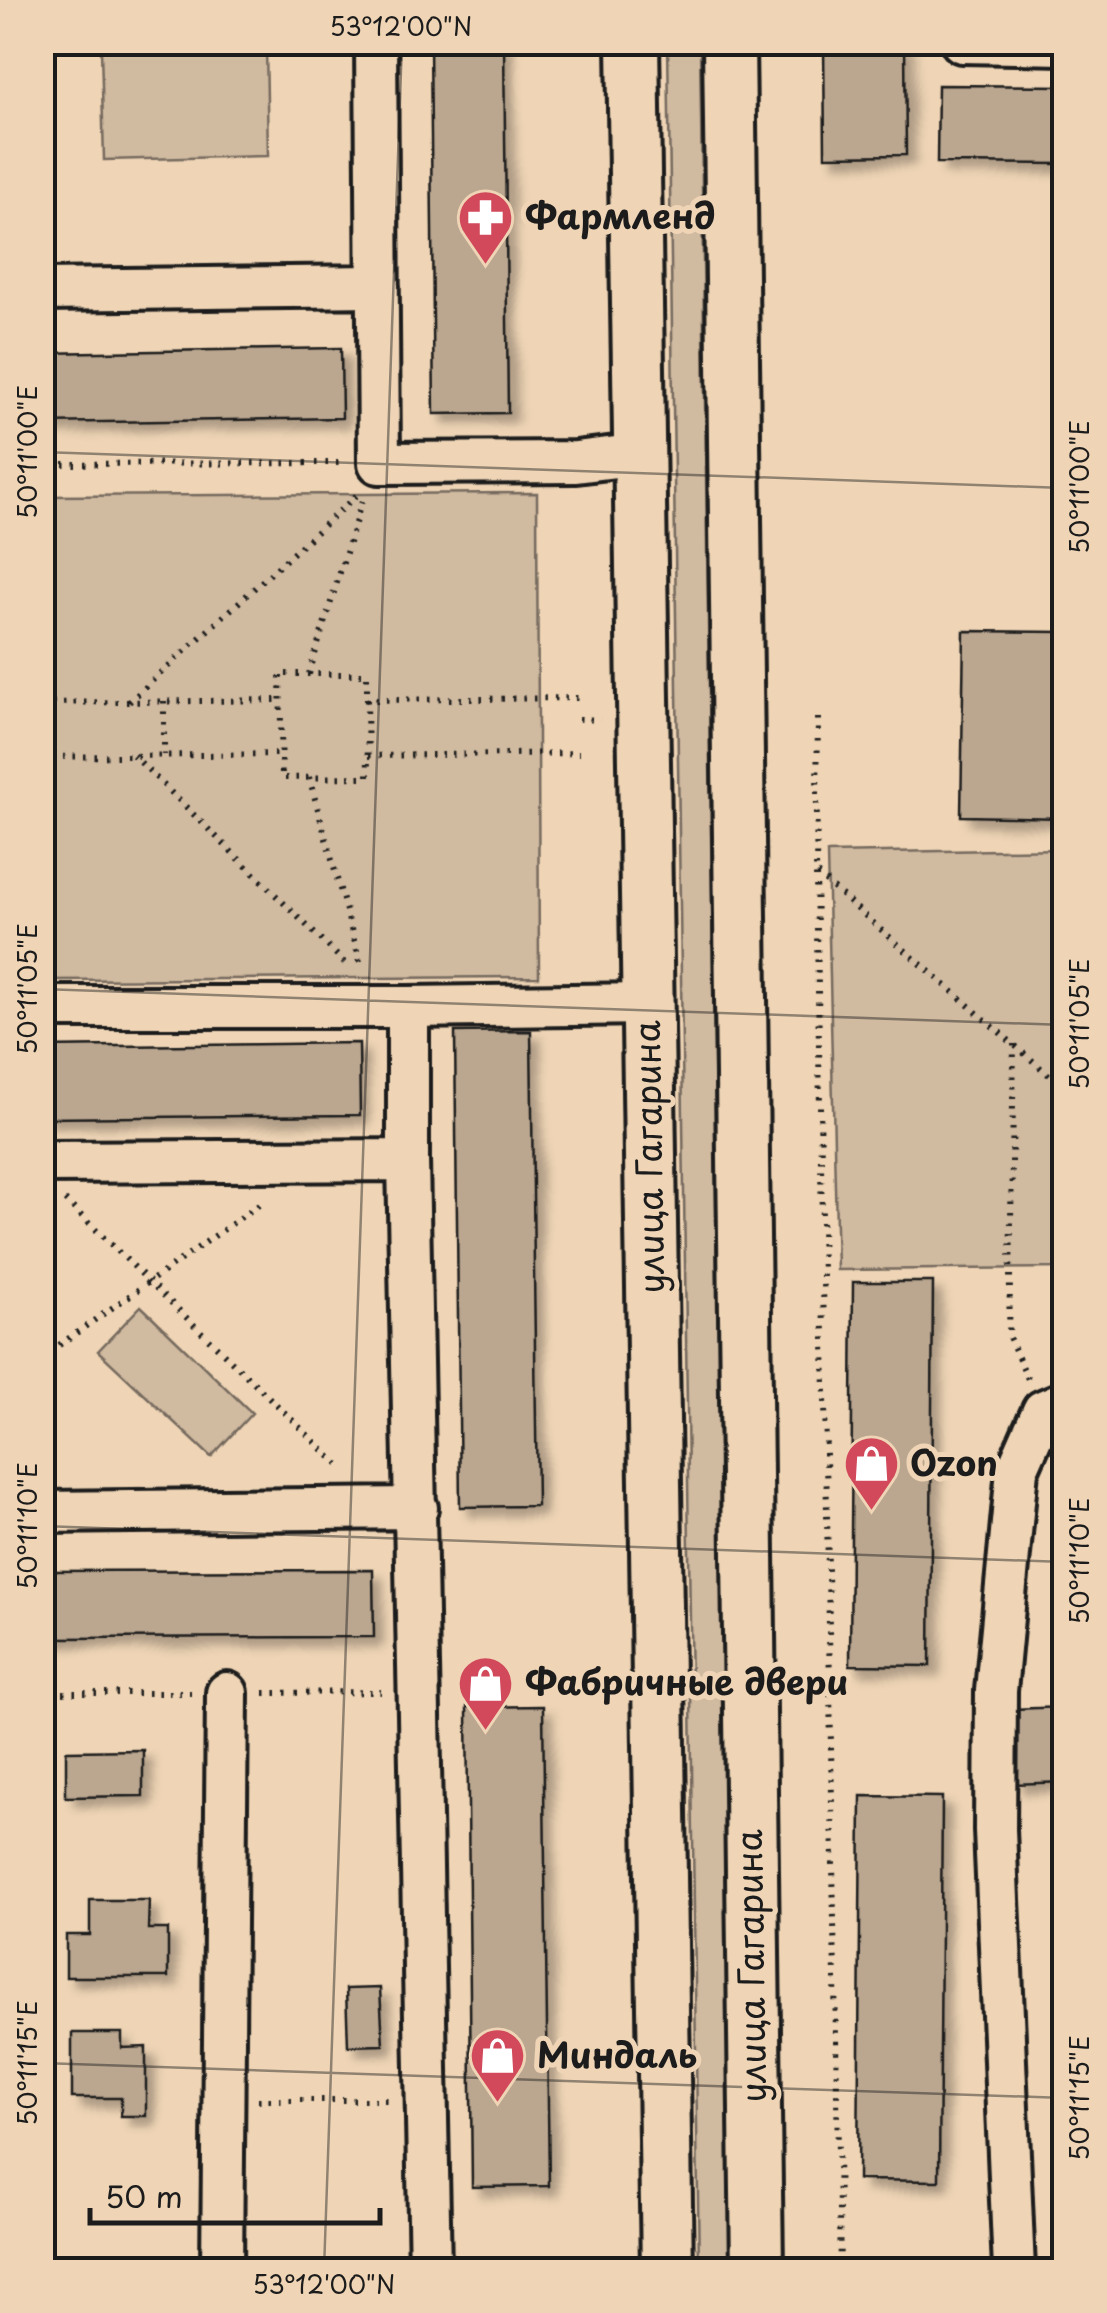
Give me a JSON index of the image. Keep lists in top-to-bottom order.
{
  "streets": {
    "main road": ["улица Гагарина"]
  },
  "places": {
    "pharmacy": ["Фармленд"],
    "shop": ["Ozon", "Фабричные двери", "Миндаль"]
  },
  "scale_bar": "50 m",
  "coordinates": [
    "53°12'00\"N",
    "50°11'00\"E",
    "50°11'05\"E",
    "50°11'10\"E",
    "50°11'15\"E"
  ]
}
